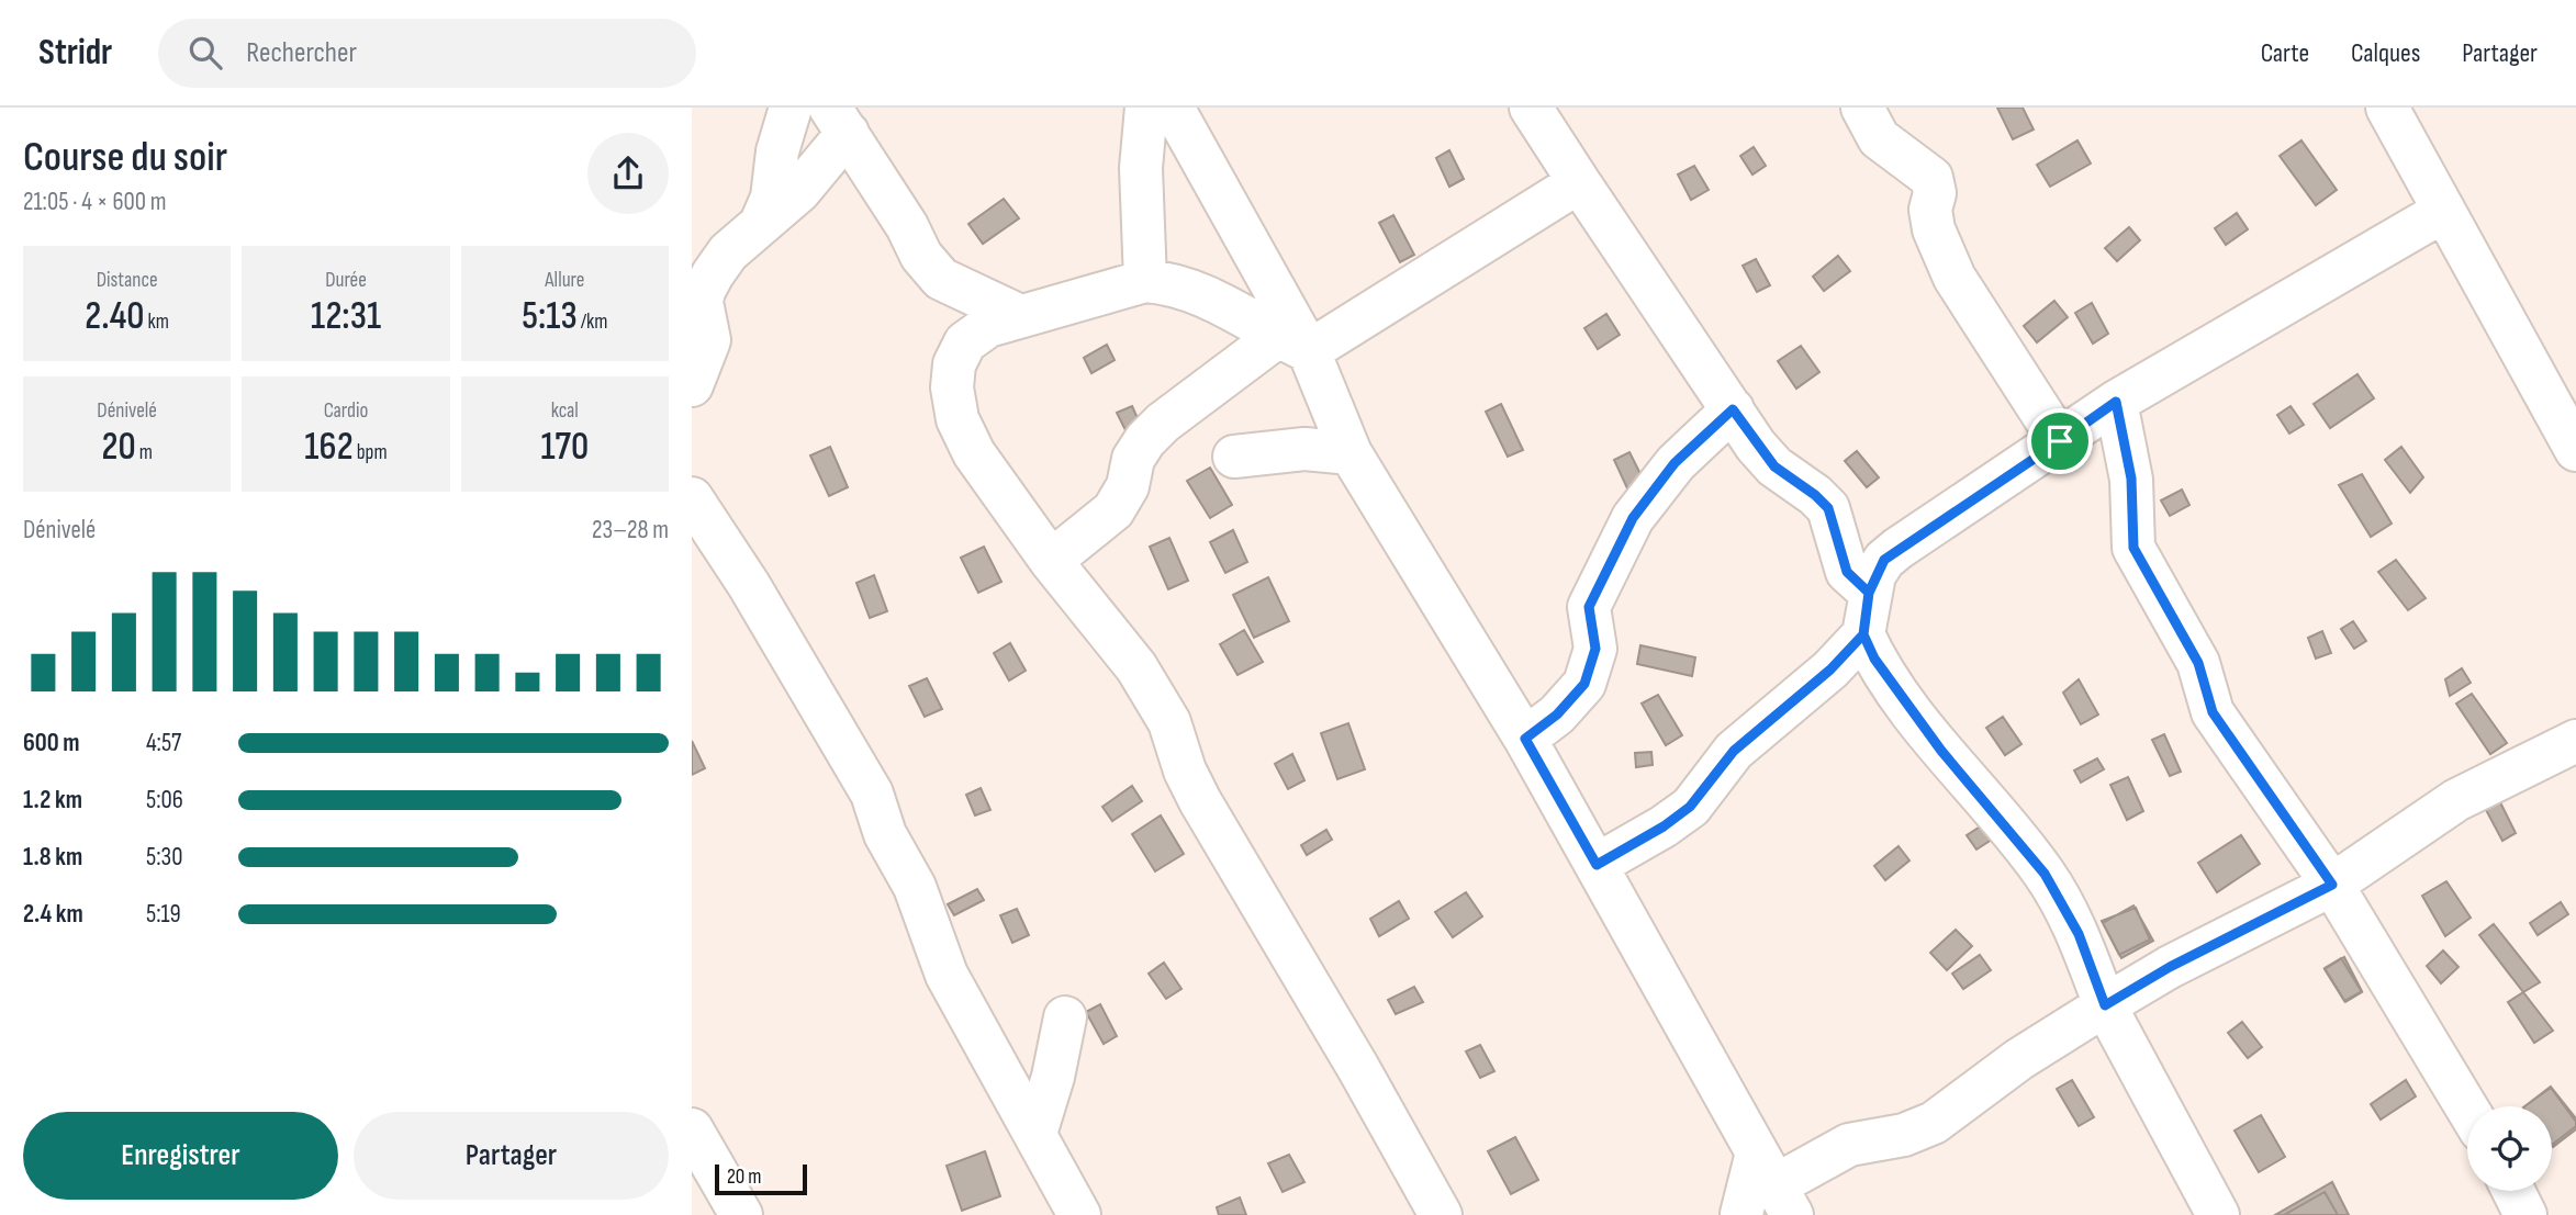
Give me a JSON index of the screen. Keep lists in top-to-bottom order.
{
  "scale_bar": "20 m",
  "page": {
    "header": "Stridr",
    "search": "Rechercher",
    "nav": ["Carte", "Calques", "Partager"],
    "heading": ["Course du soir", "21:05 · 4 × 600 m"],
    "stats": [
      ["Distance", "2.40 km"],
      ["Durée", "12:31"],
      ["Allure", "5:13 /km"],
      ["Dénivelé", "20 m"],
      ["Cardio", "162 bpm"],
      ["kcal", "170"]
    ],
    "chart": ["Dénivelé", "23–28 m"],
    "list": [
      {
        "name": "600 m",
        "note": "4:57"
      },
      {
        "name": "1.2 km",
        "note": "5:06"
      },
      {
        "name": "1.8 km",
        "note": "5:30"
      },
      {
        "name": "2.4 km",
        "note": "5:19"
      }
    ],
    "buttons": ["Enregistrer", "Partager"],
    "scale": "20 m"
  }
}
